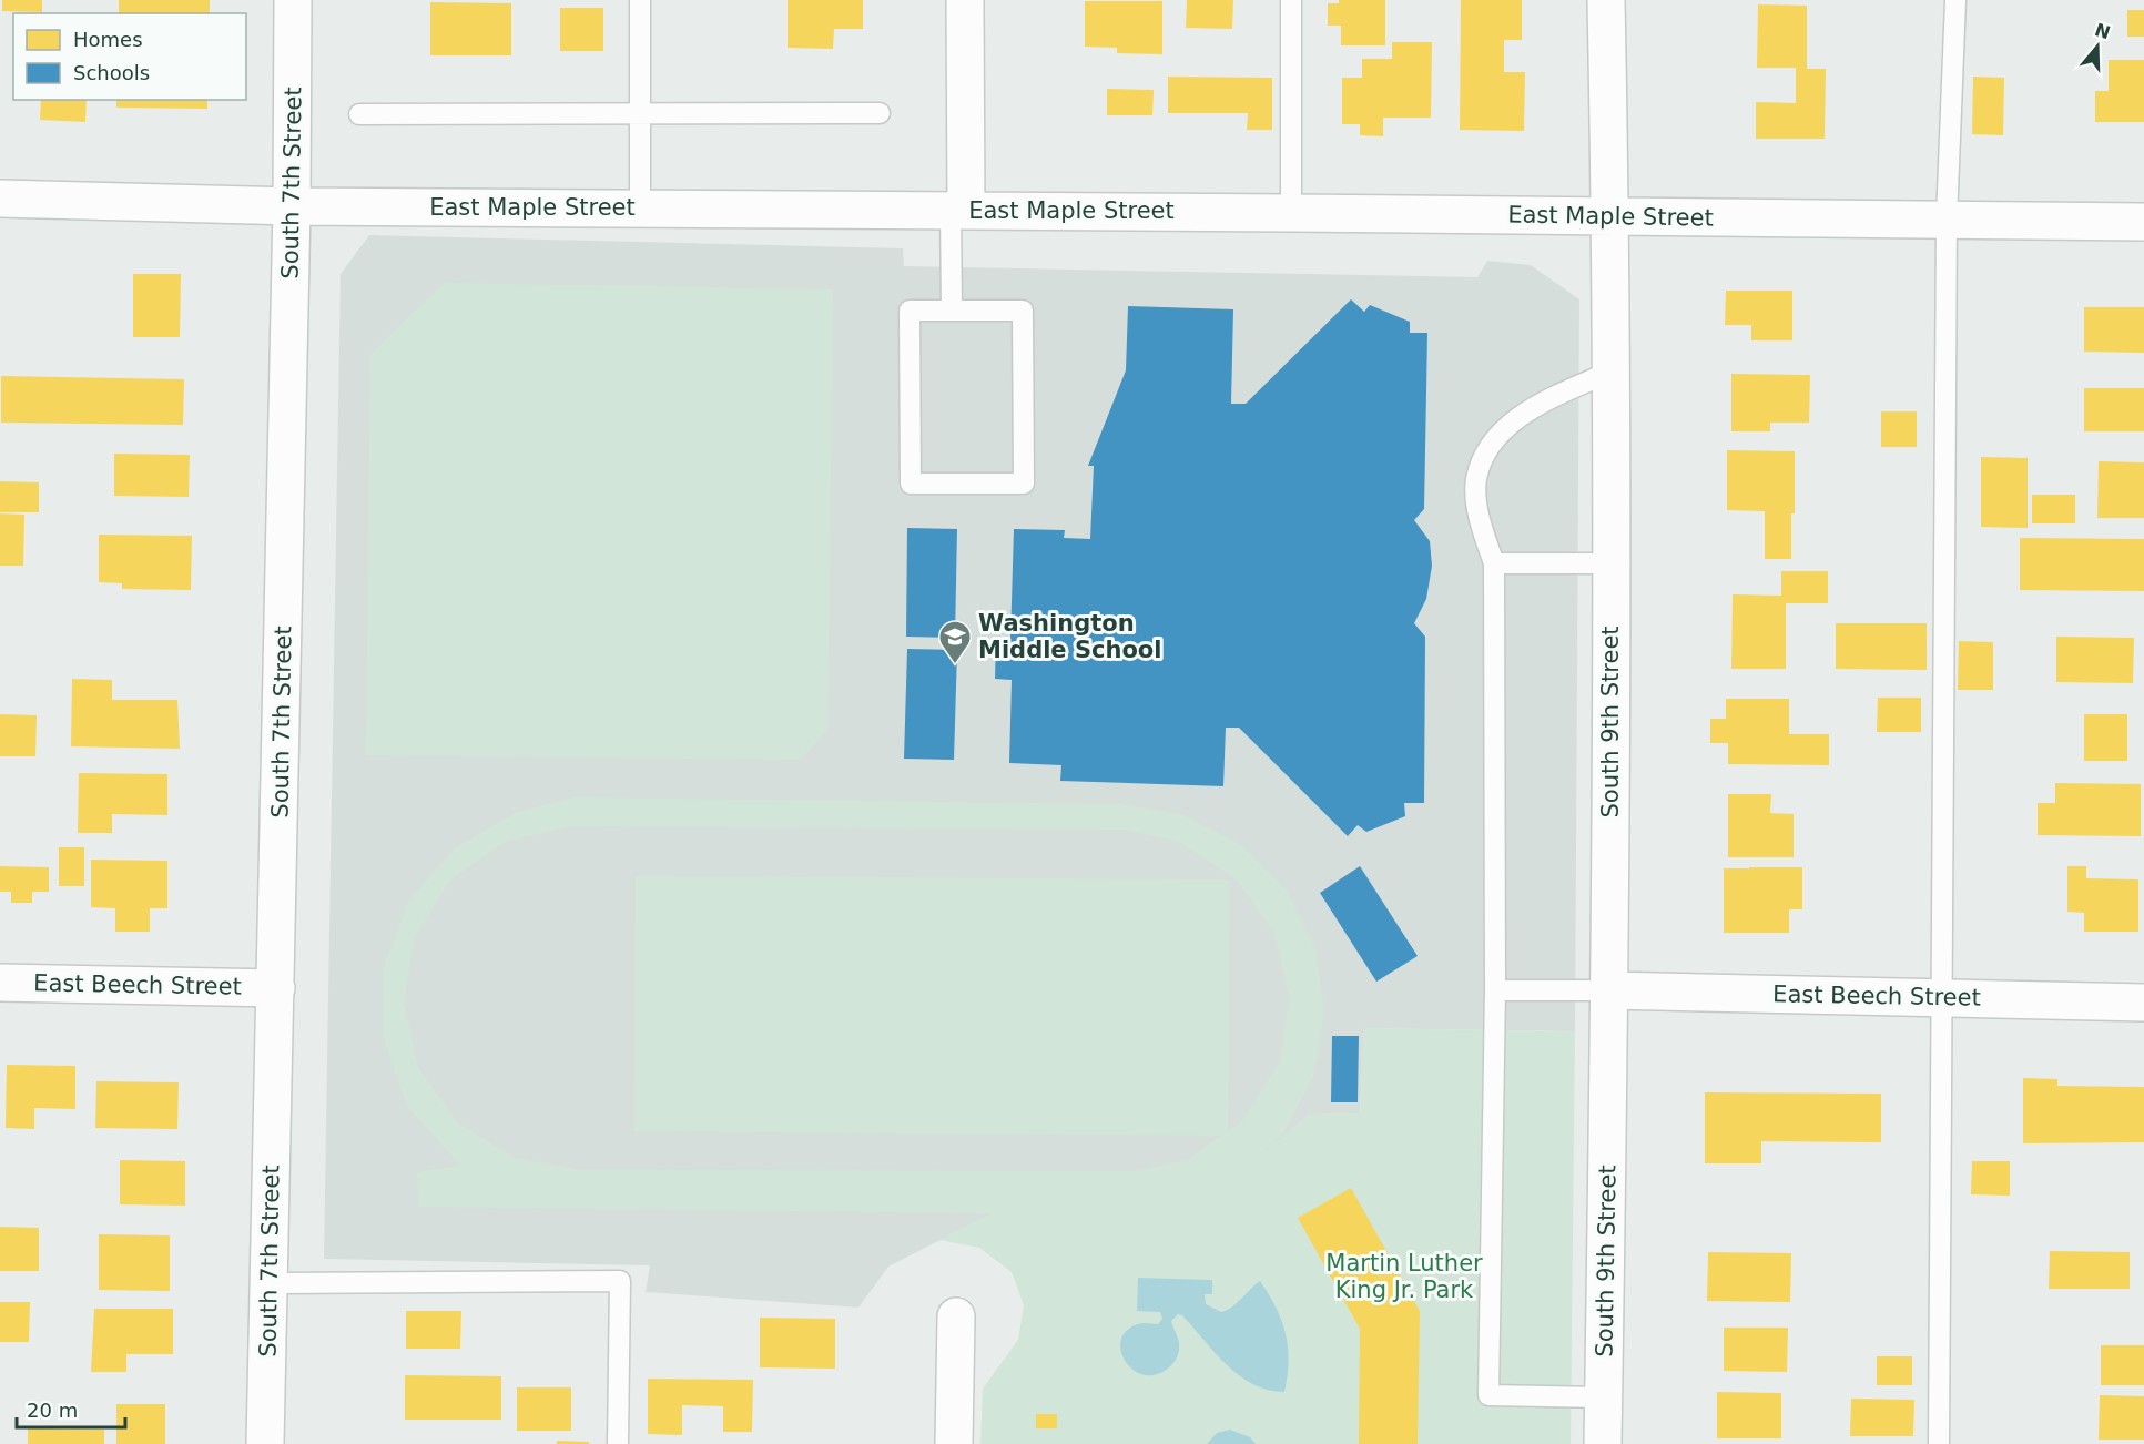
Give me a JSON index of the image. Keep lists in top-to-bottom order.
{
  "streets": {
    "street": [
      "South 7th Street",
      "East Maple Street",
      "South 9th Street",
      "East Beech Street"
    ]
  },
  "crossings": [
    ["South 7th Street", "East Maple Street"],
    ["South 7th Street", "East Beech Street"],
    ["East Maple Street", "South 9th Street"],
    ["South 9th Street", "East Beech Street"]
  ],
  "parks": ["Martin Luther King Jr. Park"],
  "places": {
    "school or university": ["Washington Middle School"]
  },
  "legend": ["Homes", "Schools"],
  "scale_bar": "20 m",
  "north": "top"
}
